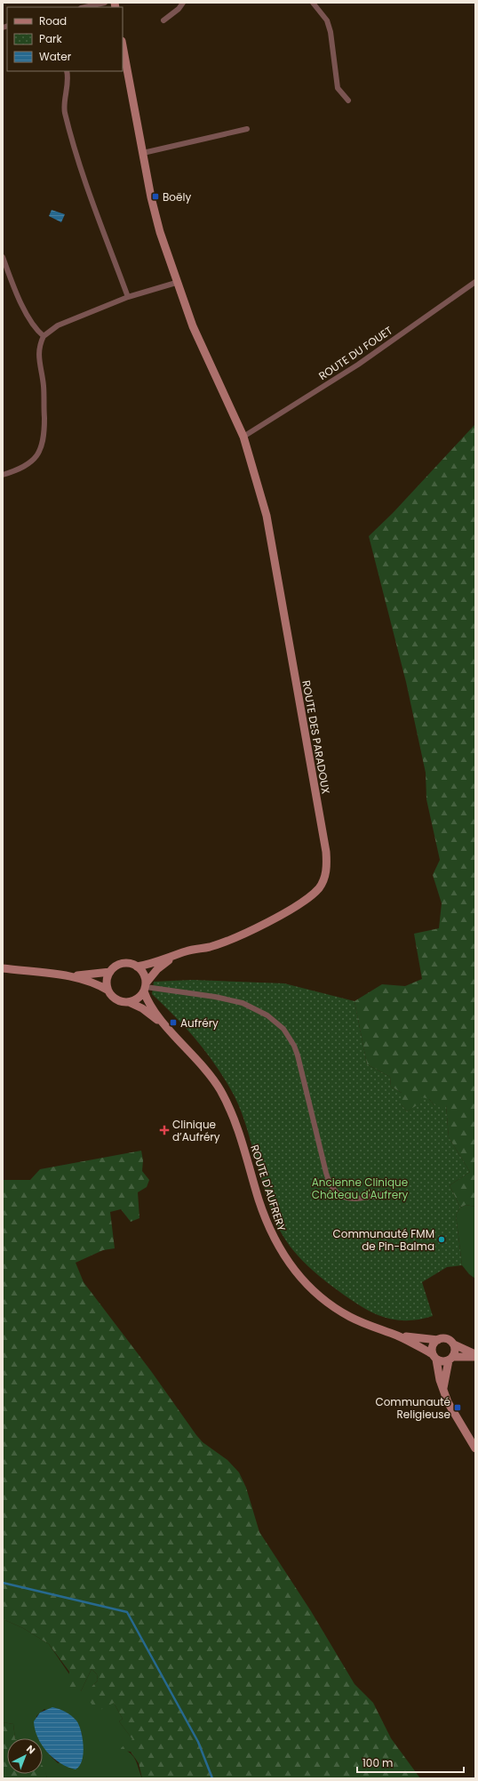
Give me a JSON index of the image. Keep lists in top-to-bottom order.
{
  "streets": {
    "main road": ["ROUTE DES PARADOUX", "ROUTE D'AUFRERY"],
    "street": ["ROUTE DU FOUET"]
  },
  "crossings": [
    ["ROUTE DU FOUET", "ROUTE DES PARADOUX"],
    ["ROUTE DES PARADOUX", "ROUTE D'AUFRERY"]
  ],
  "parks": ["Ancienne Clinique Château d'Aufrery"],
  "places": {
    "transit": ["Boëly", "Aufréry", "Communauté Religieuse"],
    "health": ["Clinique d’Aufréry"],
    "other": ["Communauté FMM de Pin-Balma"]
  },
  "legend": ["Road", "Park", "Water"],
  "scale_bar": "100 m",
  "north": "top right"
}
